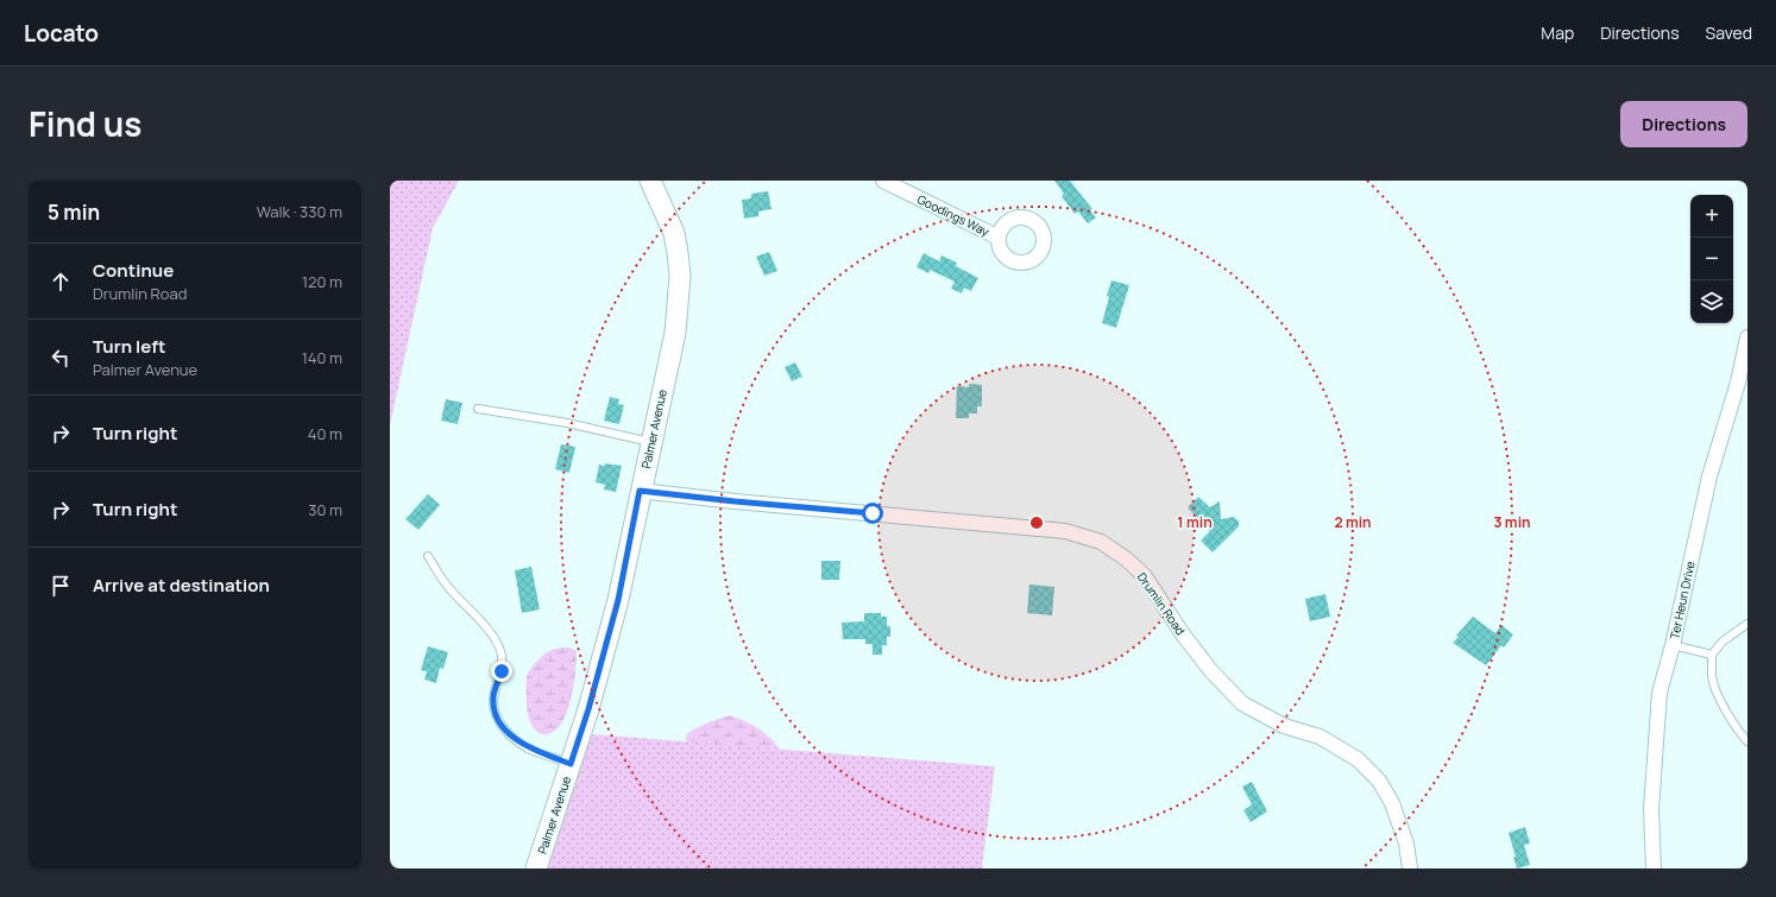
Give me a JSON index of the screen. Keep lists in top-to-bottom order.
{
  "streets": {
    "main road": ["Palmer Avenue"],
    "street": ["Goodings Way", "Ter Heun Drive", "Drumlin Road"]
  },
  "crossings": [
    ["Palmer Avenue", "Drumlin Road"]
  ],
  "page": {
    "header": "Locato",
    "nav": ["Map", "Directions", "Saved"],
    "title": "Find us",
    "buttons": "Directions",
    "heading": ["5 min", "Walk · 330 m"],
    "map_buttons": ["+", "−"],
    "list": [
      ["Continue", "Drumlin Road", "120 m"],
      ["Turn left", "Palmer Avenue", "140 m"],
      ["Turn right", "40 m"],
      ["Turn right", "30 m"],
      "Arrive at destination"
    ]
  },
  "rings": ["1 min", "2 min", "3 min"]
}
